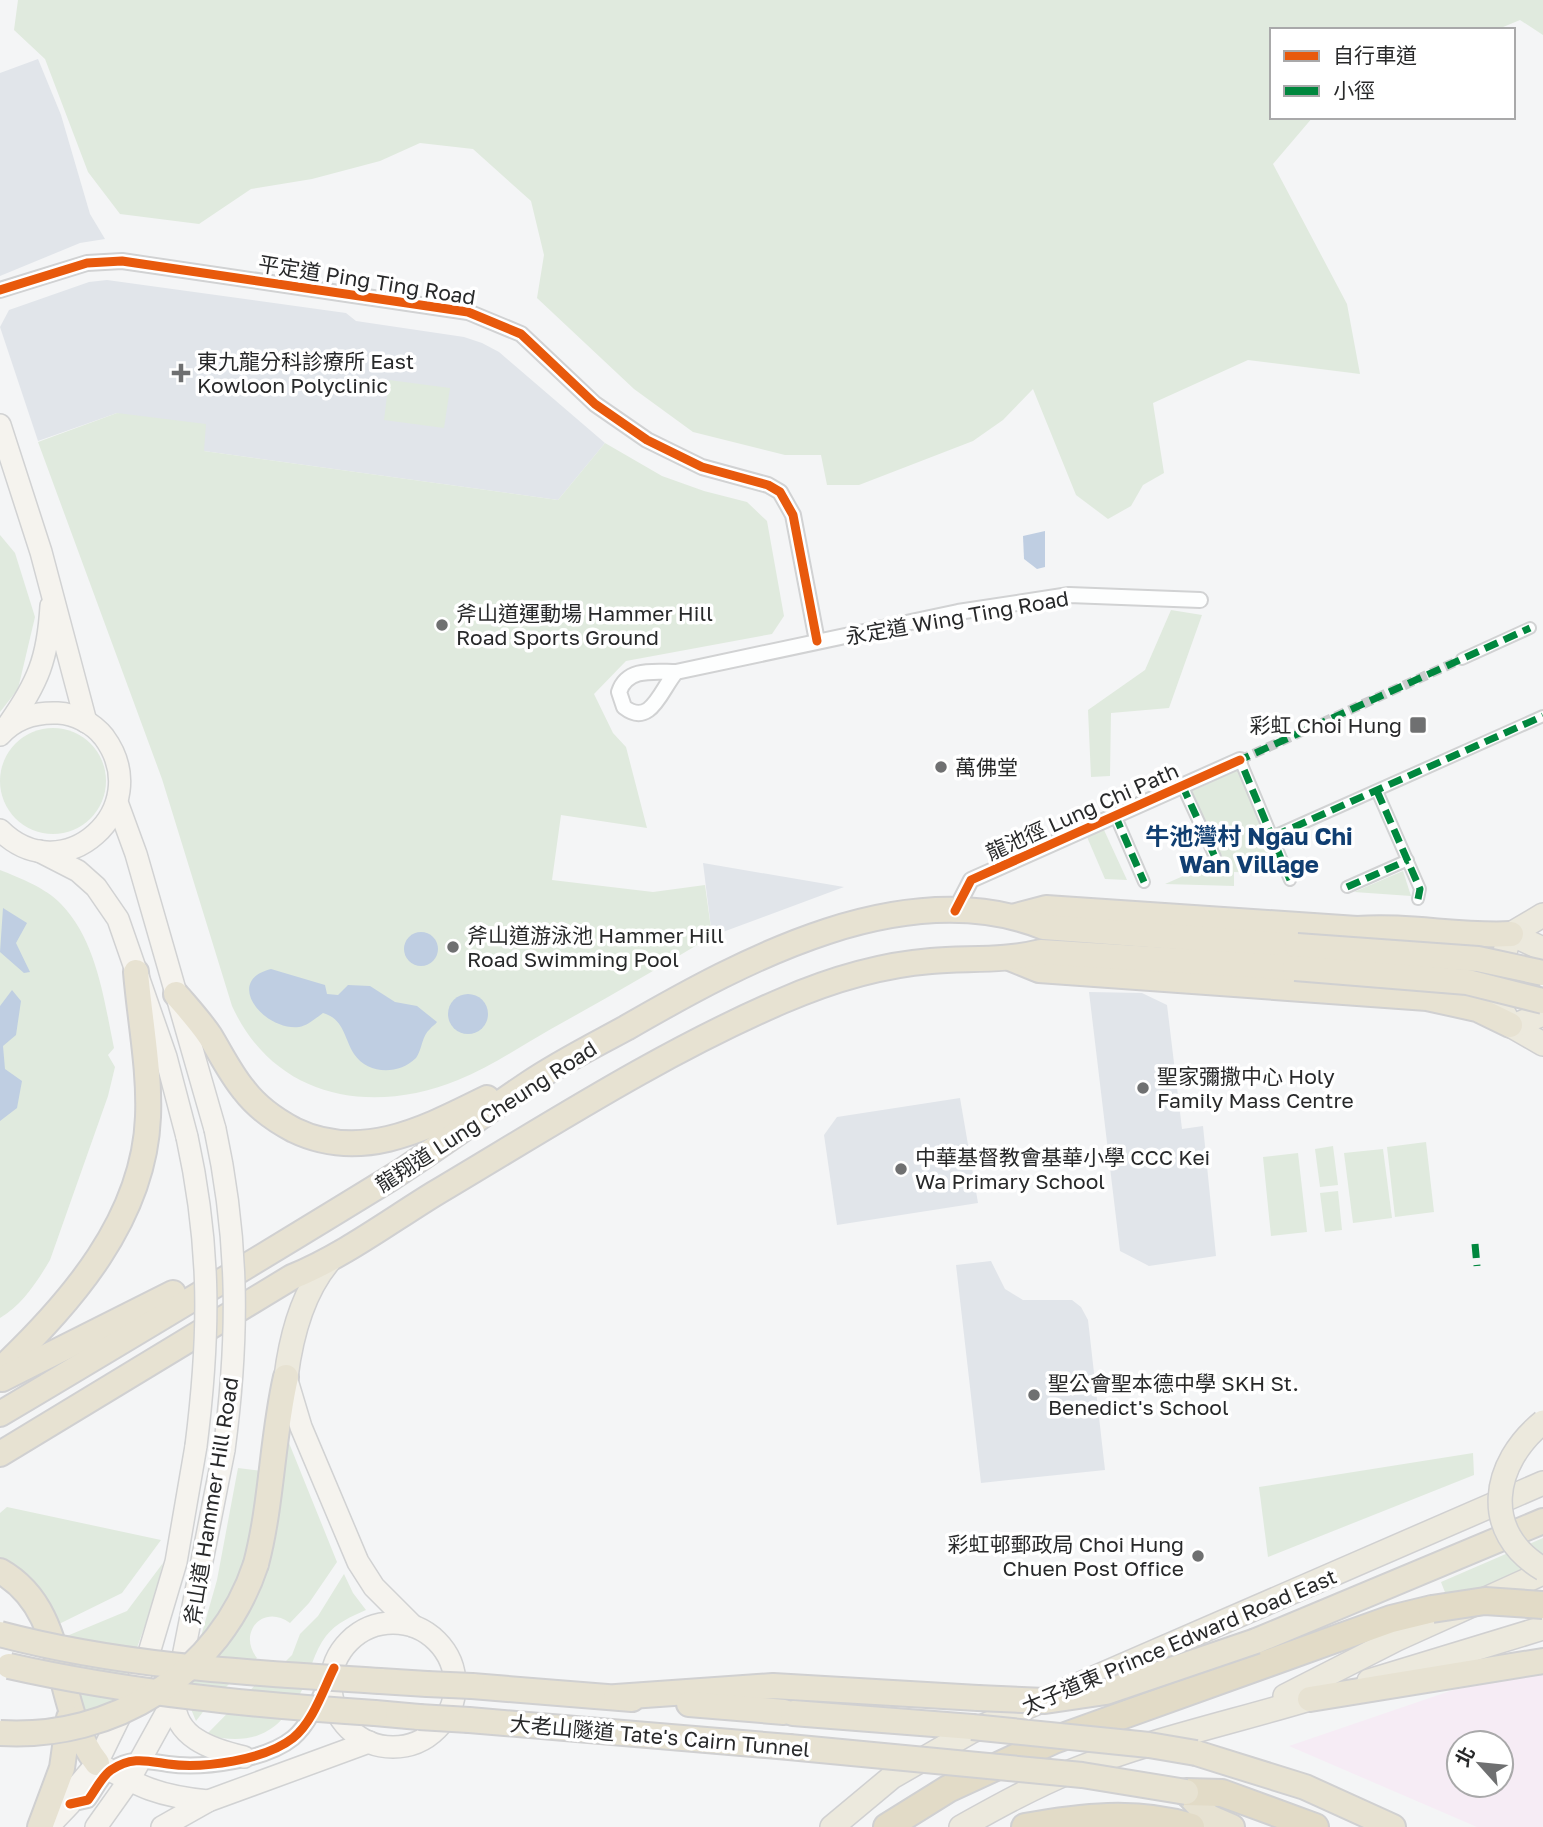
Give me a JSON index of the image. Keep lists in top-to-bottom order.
{
  "streets": {
    "highway": ["龍翔道 Lung Cheung Road", "大老山隧道 Tate's Cairn Tunnel"],
    "main road": ["斧山道 Hammer Hill Road", "太子道東 Prince Edward Road East"],
    "street": ["平定道 Ping Ting Road", "永定道 Wing Ting Road", "龍池徑 Lung Chi Path"]
  },
  "crossings": [
    ["平定道 Ping Ting Road", "永定道 Wing Ting Road"],
    ["龍池徑 Lung Chi Path", "龍翔道 Lung Cheung Road"]
  ],
  "districts": ["牛池灣村 Ngau Chi Wan Village"],
  "places": {
    "health": ["東九龍分科診療所 East Kowloon Polyclinic"],
    "other": [
      "斧山道運動場 Hammer Hill Road Sports Ground",
      "萬佛堂",
      "斧山道游泳池 Hammer Hill Road Swimming Pool",
      "聖家彌撒中心 Holy Family Mass Centre",
      "中華基督教會基華小學 CCC Kei Wa Primary School",
      "聖公會聖本德中學 SKH St. Benedict's School",
      "彩虹邨郵政局 Choi Hung Chuen Post Office"
    ],
    "transit": ["彩虹 Choi Hung"]
  },
  "legend": ["自行車道", "小徑"],
  "north": "top left"
}
